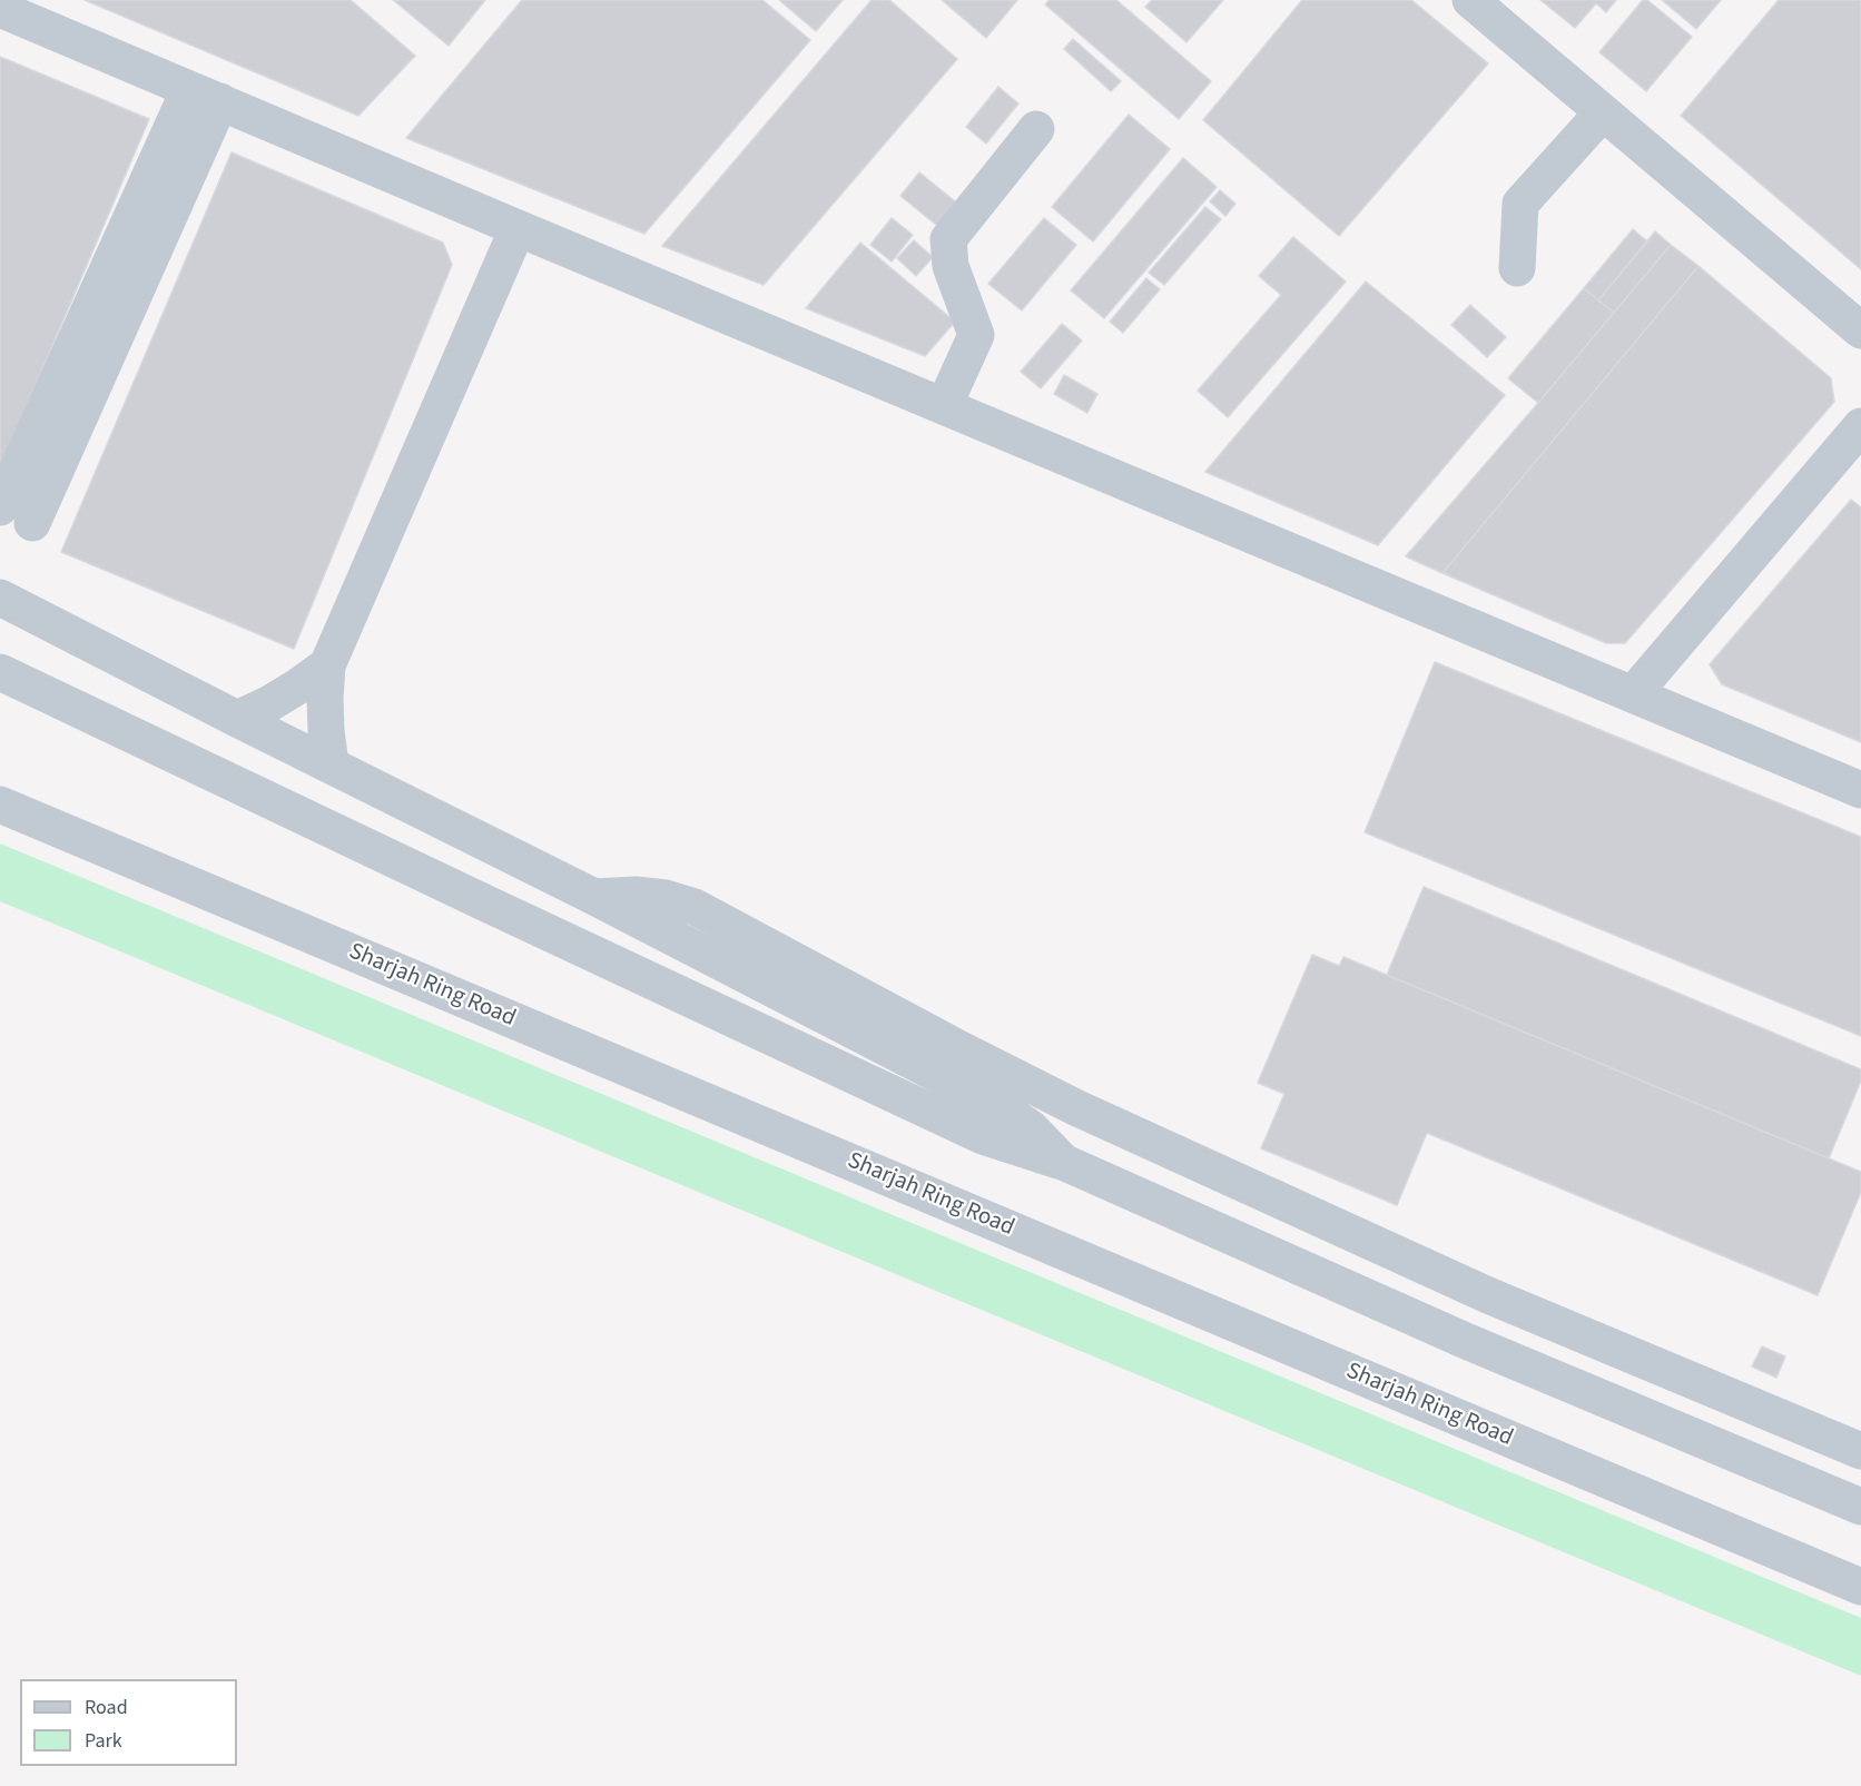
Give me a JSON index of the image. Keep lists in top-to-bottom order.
{
  "streets": {
    "street": ["Sharjah Ring Road"]
  },
  "legend": ["Road", "Park"]
}
